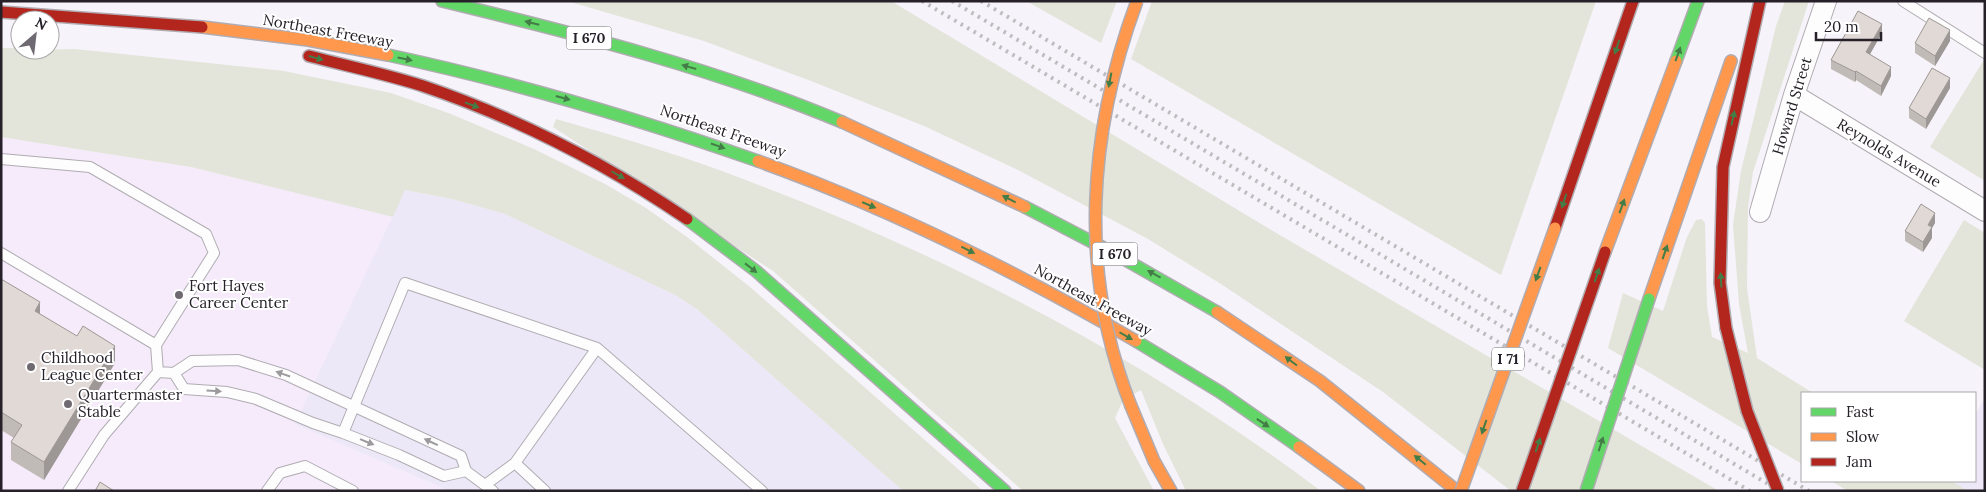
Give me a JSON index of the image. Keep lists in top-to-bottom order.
{
  "streets": {
    "highway": ["Northeast Freeway", "I 670", "I 71"],
    "street": ["Howard Street", "Reynolds Avenue"]
  },
  "crossings": [
    ["I 670", "I 71"],
    ["Howard Street", "Reynolds Avenue"]
  ],
  "places": ["Fort Hayes Career Center", "Childhood League Center", "Quartermaster Stable"],
  "legend": ["Fast", "Slow", "Jam"],
  "scale_bar": "20 m",
  "north": "top right"
}
